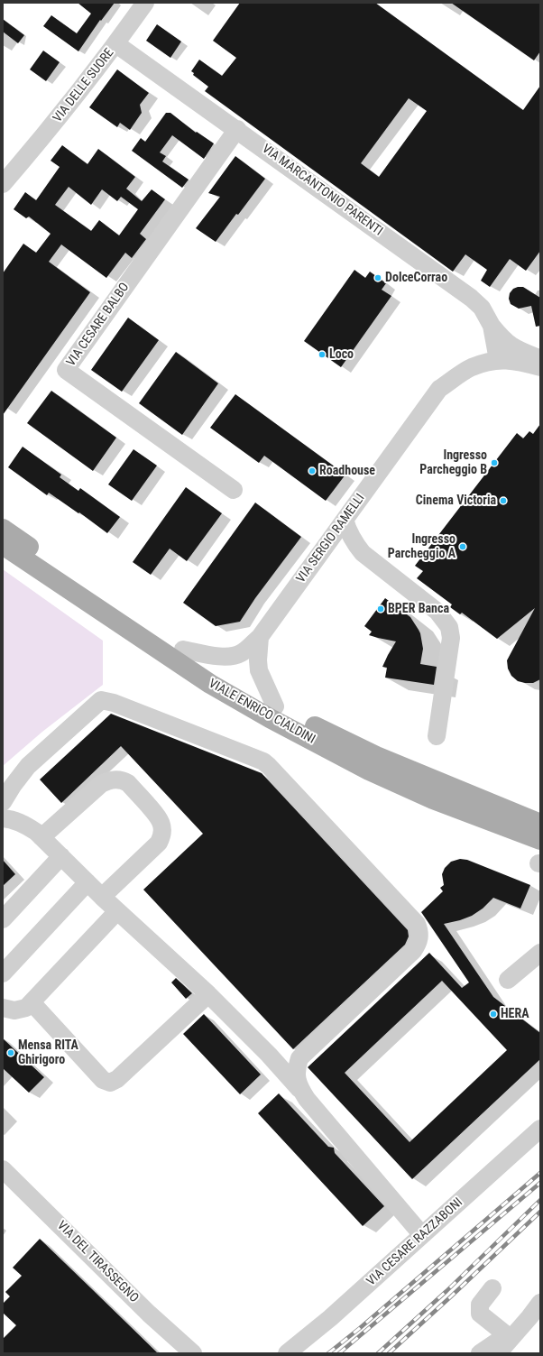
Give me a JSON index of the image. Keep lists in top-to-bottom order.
{
  "streets": {
    "main road": ["VIALE ENRICO CIALDINI"],
    "street": [
      "VIA DELLE SUORE",
      "VIA MARCANTONIO PARENTI",
      "VIA CESARE BALBO",
      "VIA SERGIO RAMELLI",
      "VIA CESARE RAZZABONI",
      "VIA DEL TIRASSEGNO"
    ]
  },
  "crossings": [
    ["VIA DELLE SUORE", "VIA MARCANTONIO PARENTI"],
    ["VIA MARCANTONIO PARENTI", "VIA CESARE BALBO"],
    ["VIA MARCANTONIO PARENTI", "VIA SERGIO RAMELLI"],
    ["VIA SERGIO RAMELLI", "VIALE ENRICO CIALDINI"]
  ],
  "places": [
    "DolceCorrao",
    "Loco",
    "Ingresso Parcheggio B",
    "Roadhouse",
    "Cinema Victoria",
    "Ingresso Parcheggio A",
    "BPER Banca",
    "HERA",
    "Mensa RITA Ghirigoro"
  ]
}
